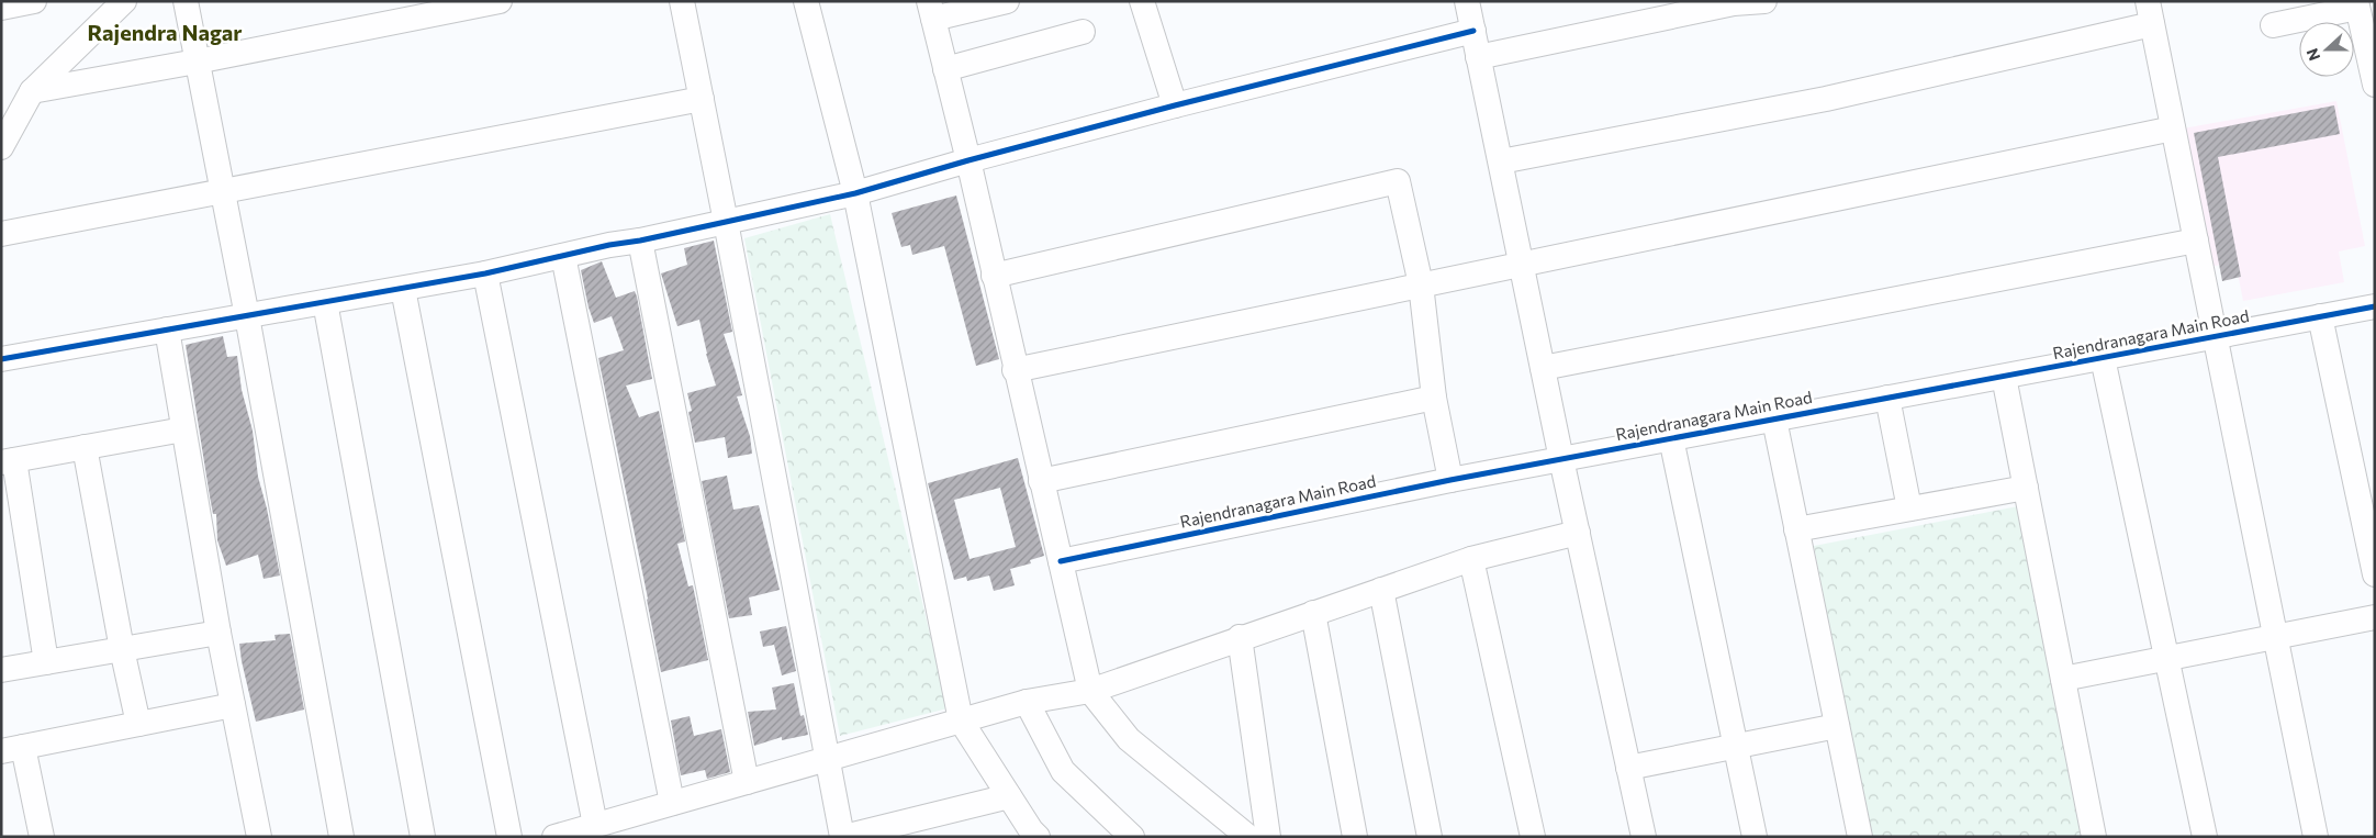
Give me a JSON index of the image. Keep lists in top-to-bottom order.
{
  "streets": {
    "street": ["Rajendranagara Main Road"]
  },
  "districts": ["Rajendra Nagar"],
  "north": "left"
}
